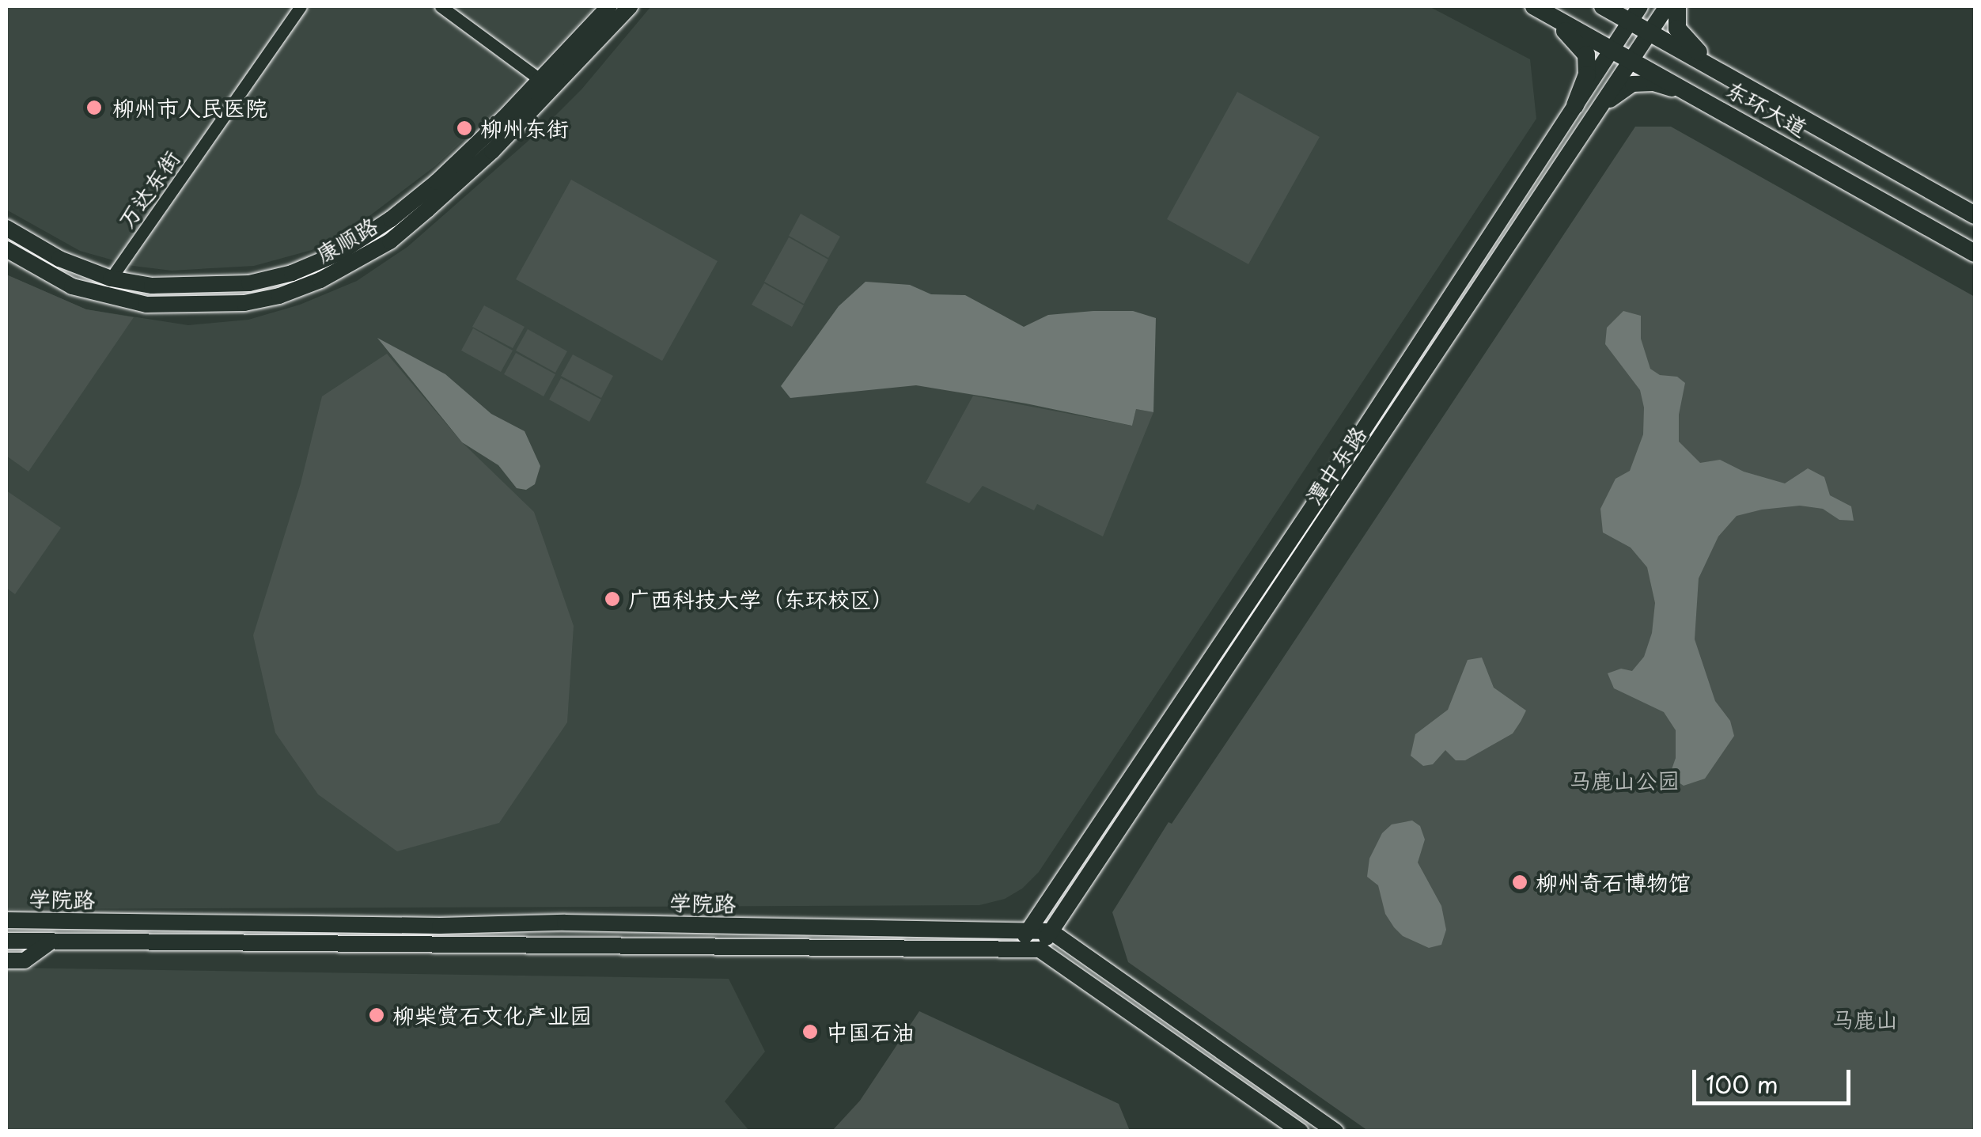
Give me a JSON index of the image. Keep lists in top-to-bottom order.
{
  "streets": {
    "highway": ["东环大道"],
    "main road": ["康顺路", "潭中东路", "学院路"],
    "street": ["万达东街"]
  },
  "crossings": [
    ["东环大道", "潭中东路"],
    ["万达东街", "康顺路"],
    ["潭中东路", "学院路"]
  ],
  "parks": ["马鹿山公园", "马鹿山"],
  "places": [
    "柳州市人民医院",
    "柳州东街",
    "广西科技大学（东环校区）",
    "柳州奇石博物馆",
    "柳柴赏石文化产业园",
    "中国石油"
  ],
  "scale_bar": "100 m"
}
